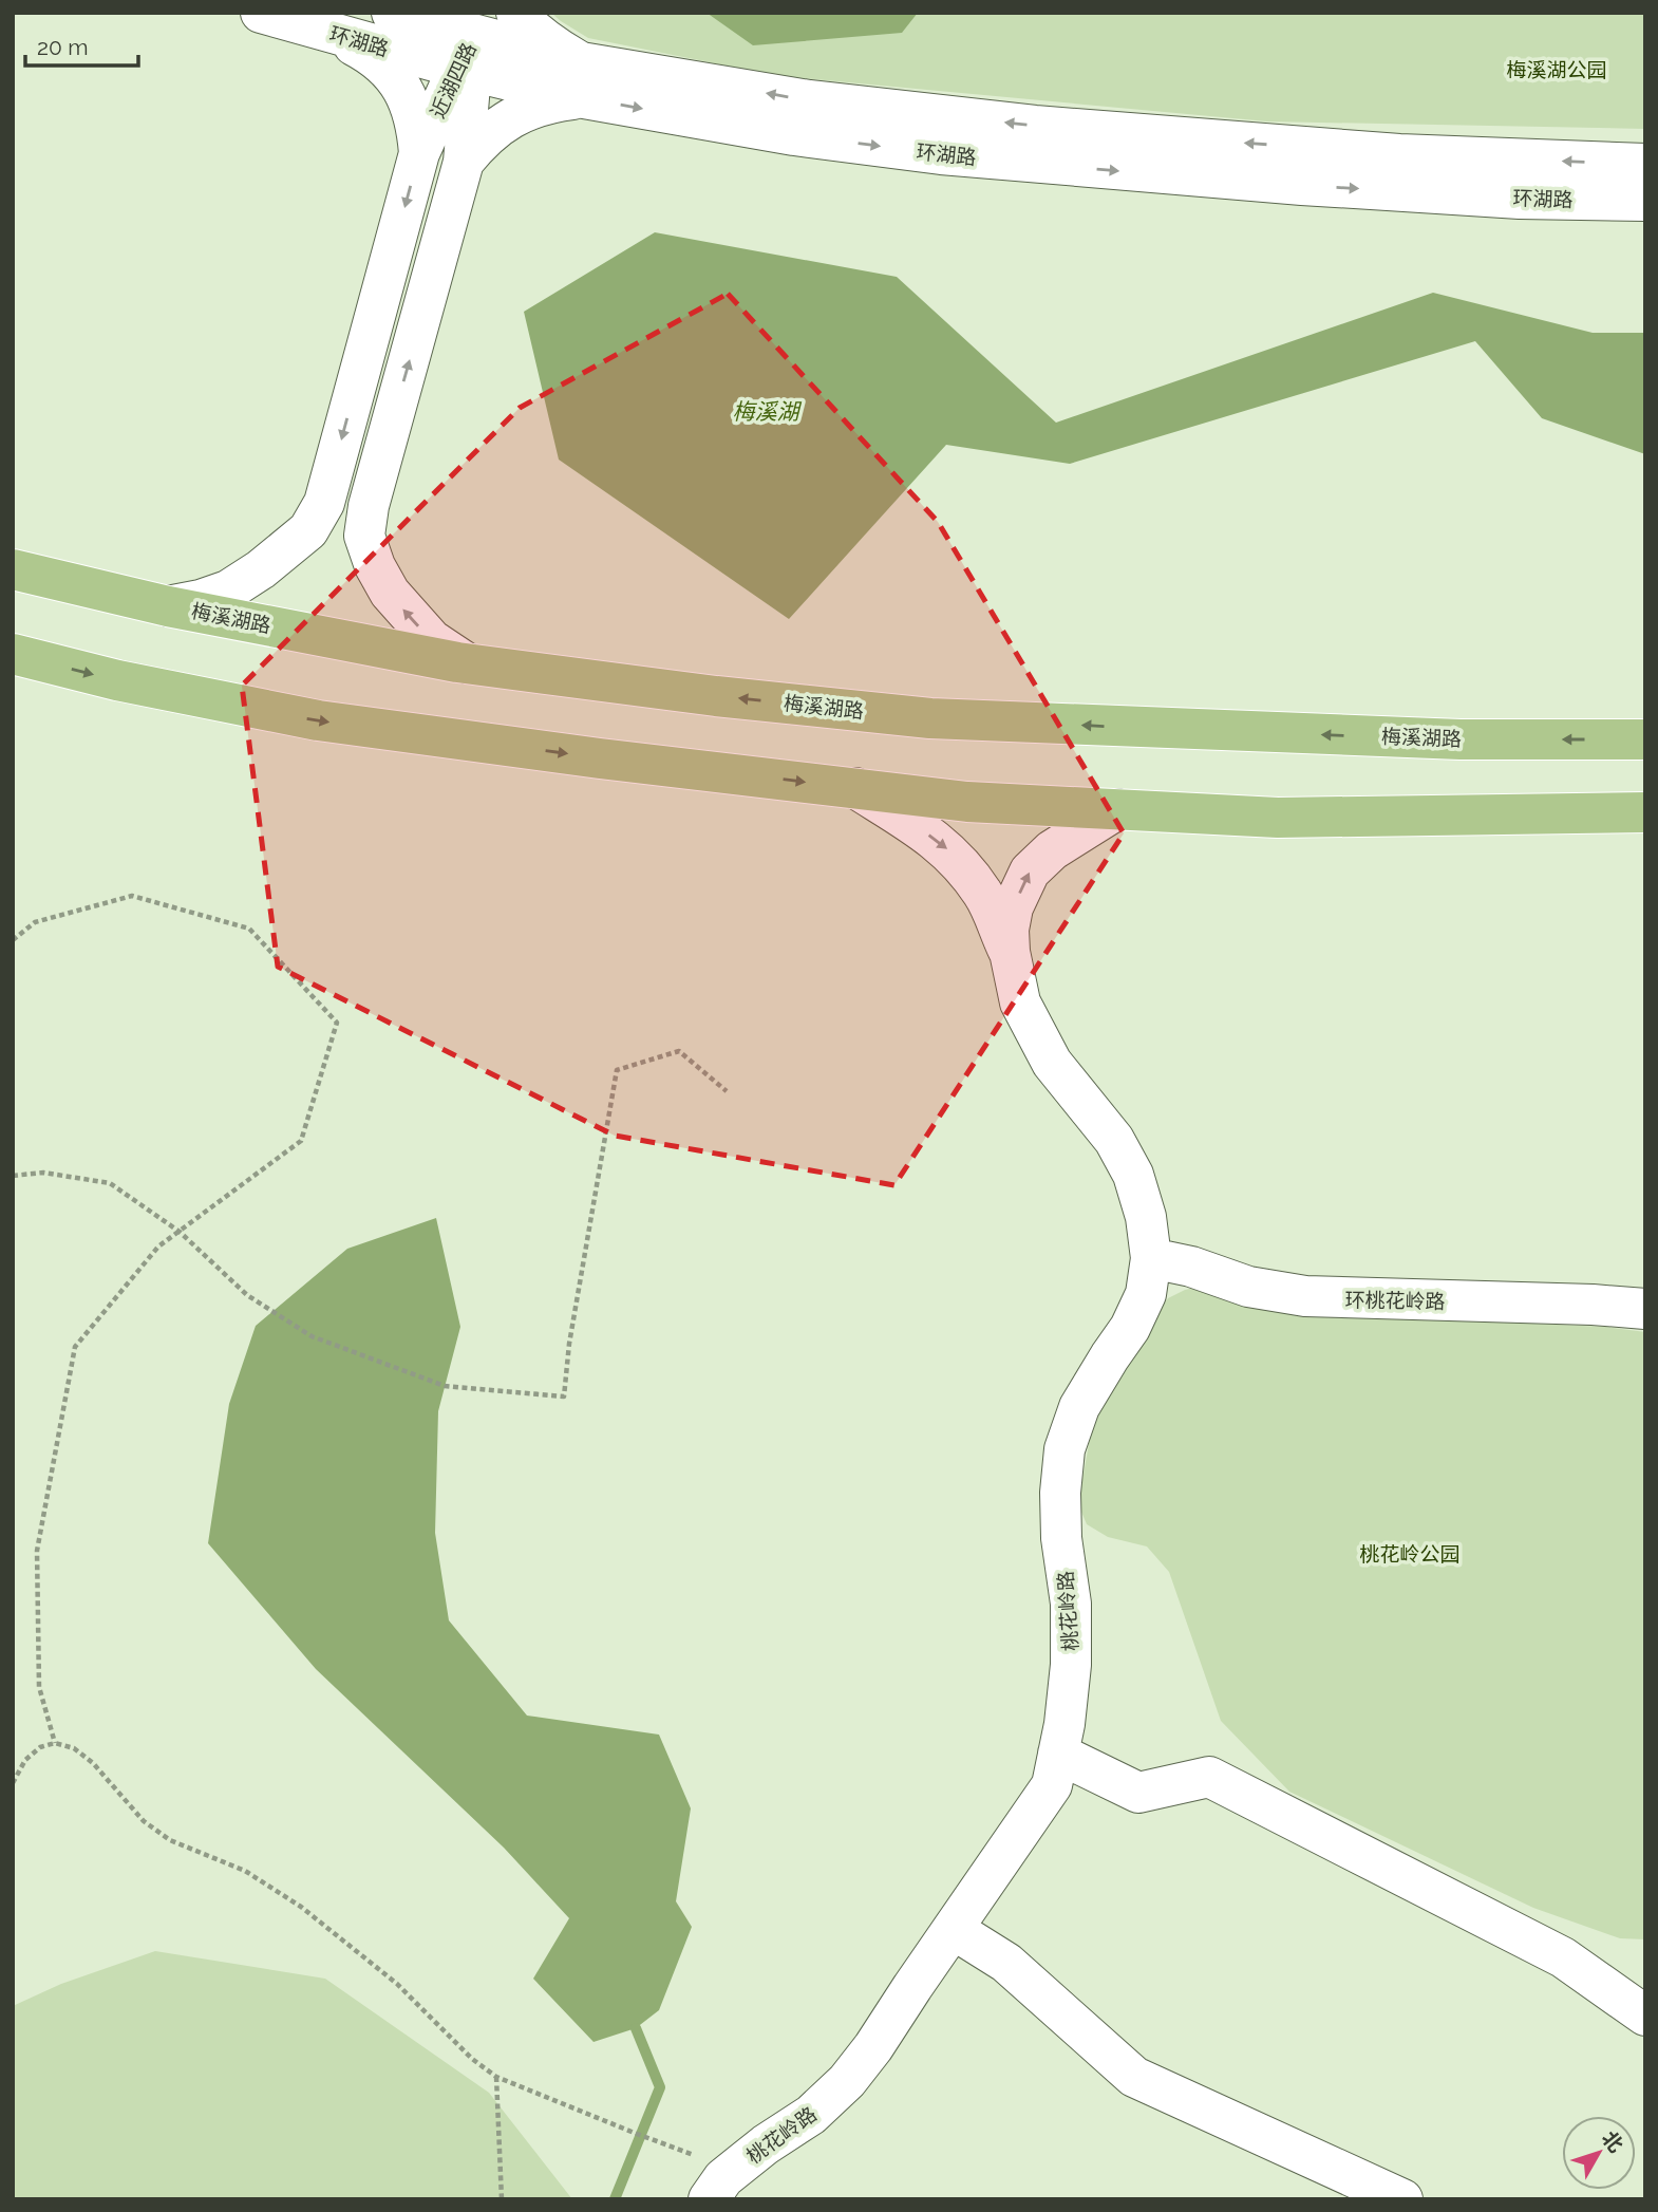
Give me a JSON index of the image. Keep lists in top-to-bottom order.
{
  "streets": {
    "main road": [
      "环湖路",
      "近湖四路",
      "梅溪湖路",
      "环桃花岭路",
      "桃花岭路"
    ]
  },
  "crossings": [
    ["环湖路", "近湖四路"],
    ["近湖四路", "梅溪湖路"],
    ["环桃花岭路", "桃花岭路"]
  ],
  "water": ["梅溪湖"],
  "parks": ["梅溪湖公园", "桃花岭公园"],
  "scale_bar": "20 m",
  "north": "top right"
}
